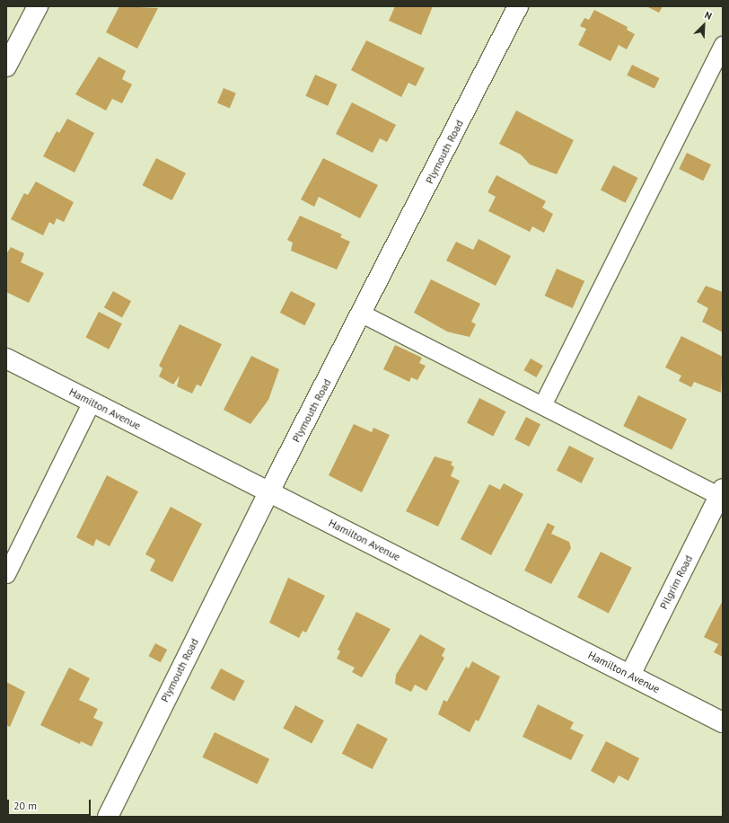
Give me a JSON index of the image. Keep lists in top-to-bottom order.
{
  "streets": {
    "street": ["Plymouth Road", "Hamilton Avenue", "Pilgrim Road"]
  },
  "crossings": [
    ["Plymouth Road", "Hamilton Avenue"],
    ["Hamilton Avenue", "Pilgrim Road"]
  ],
  "scale_bar": "20 m",
  "north": "top right"
}
